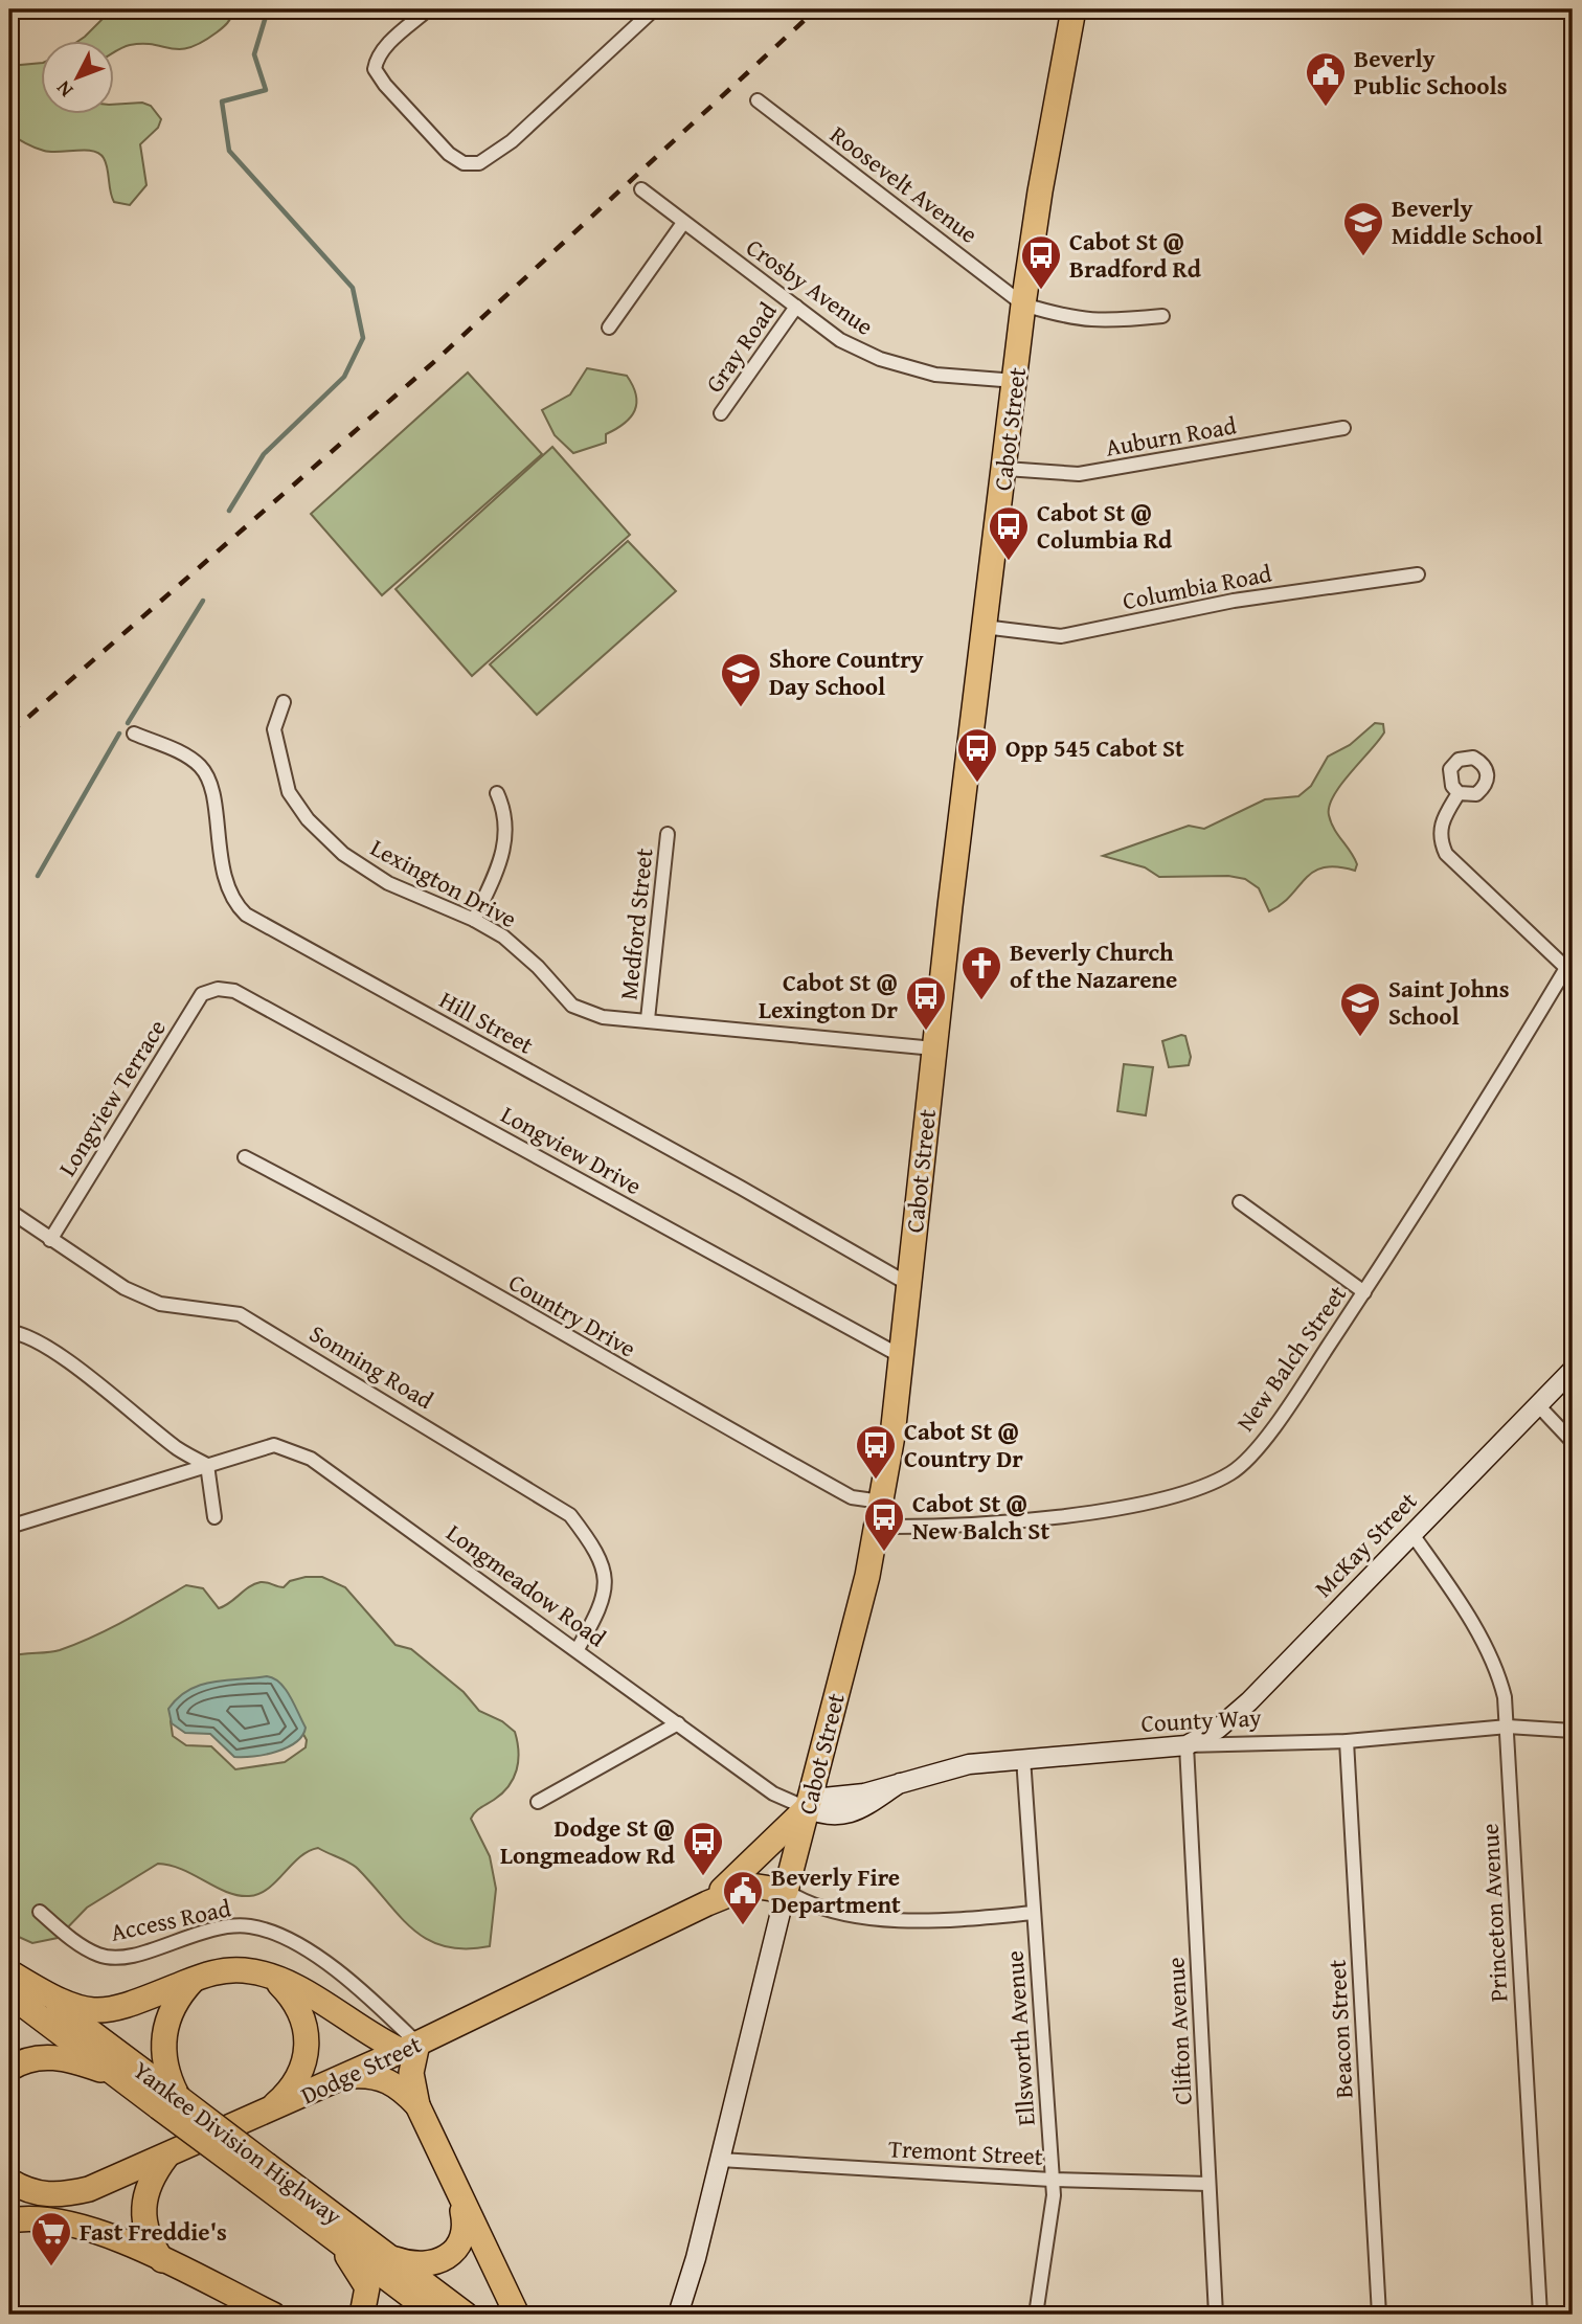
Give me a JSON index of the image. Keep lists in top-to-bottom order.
{
  "streets": {
    "highway": ["Cabot Street", "Dodge Street", "Yankee Division Highway"],
    "main road": ["McKay Street", "County Way"],
    "street": [
      "Roosevelt Avenue",
      "Crosby Avenue",
      "Gray Road",
      "Auburn Road",
      "Columbia Road",
      "Lexington Drive",
      "Medford Street",
      "Hill Street",
      "Longview Terrace",
      "Longview Drive",
      "Country Drive",
      "New Balch Street",
      "Sonning Road",
      "Longmeadow Road",
      "Princeton Avenue",
      "Access Road",
      "Beacon Street",
      "Clifton Avenue",
      "Ellsworth Avenue",
      "Tremont Street"
    ]
  },
  "crossings": [
    ["Roosevelt Avenue", "Cabot Street"],
    ["Crosby Avenue", "Gray Road"],
    ["Crosby Avenue", "Cabot Street"],
    ["Cabot Street", "Auburn Road"],
    ["Cabot Street", "Columbia Road"],
    ["Cabot Street", "Lexington Drive"],
    ["Cabot Street", "Hill Street"],
    ["Cabot Street", "Longview Drive"],
    ["Cabot Street", "Country Drive"],
    ["Cabot Street", "New Balch Street"],
    ["Cabot Street", "Longmeadow Road"],
    ["Cabot Street", "County Way"],
    ["Cabot Street", "Dodge Street"],
    ["Cabot Street", "Tremont Street"],
    ["Lexington Drive", "Medford Street"],
    ["Longview Terrace", "Longview Drive"],
    ["Longview Terrace", "Sonning Road"],
    ["Sonning Road", "Longmeadow Road"],
    ["McKay Street", "County Way"],
    ["McKay Street", "Princeton Avenue"],
    ["McKay Street", "Clifton Avenue"],
    ["Longmeadow Road", "County Way"],
    ["Longmeadow Road", "Dodge Street"],
    ["County Way", "Princeton Avenue"],
    ["County Way", "Beacon Street"],
    ["County Way", "Clifton Avenue"],
    ["County Way", "Ellsworth Avenue"],
    ["County Way", "Dodge Street"],
    ["Access Road", "Dodge Street"],
    ["Clifton Avenue", "Tremont Street"],
    ["Ellsworth Avenue", "Tremont Street"]
  ],
  "places": {
    "public building": ["Beverly Public Schools", "Beverly Fire Department"],
    "school or university": ["Beverly Middle School", "Shore Country Day School", "Saint Johns School"],
    "bus stop": [
      "Cabot St @ Bradford Rd",
      "Cabot St @ Columbia Rd",
      "Opp 545 Cabot St",
      "Cabot St @ Lexington Dr",
      "Cabot St @ Country Dr",
      "Cabot St @ New Balch St",
      "Dodge St @ Longmeadow Rd"
    ],
    "church": ["Beverly Church of the Nazarene"],
    "supermarket": ["Fast Freddie's"]
  },
  "north": "bottom left"
}
